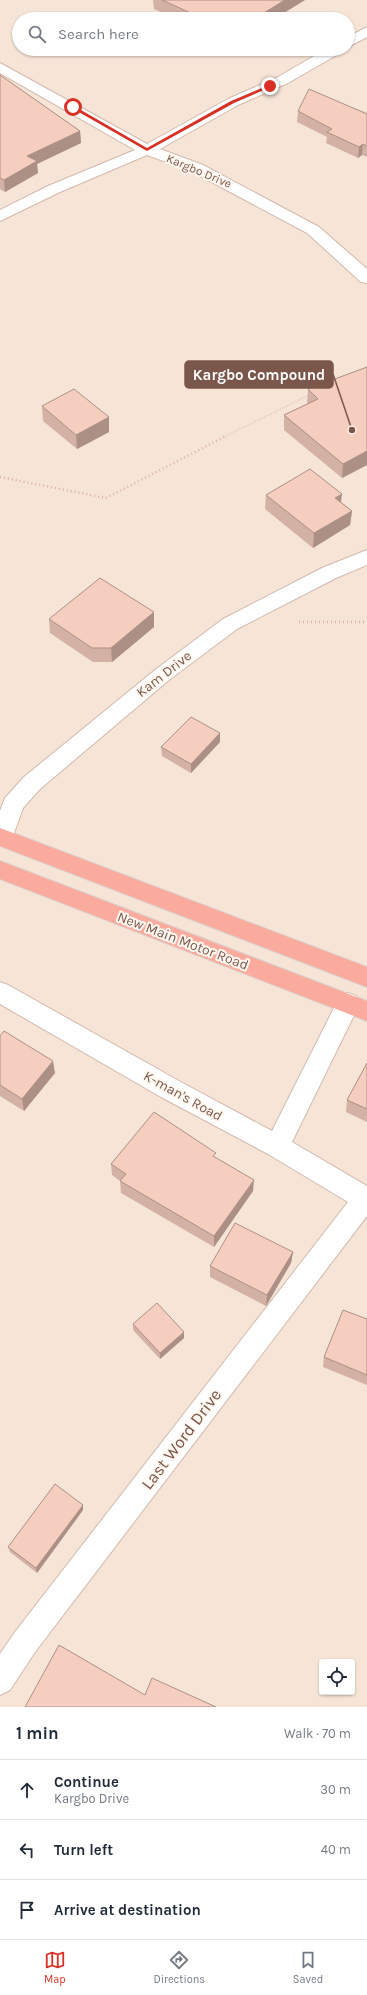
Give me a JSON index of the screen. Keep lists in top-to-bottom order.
{
  "streets": {
    "highway": ["New Main Motor Road"],
    "street": [
      "Kargbo Drive",
      "Kam Drive",
      "K-man's Road",
      "Last Word Drive"
    ]
  },
  "crossings": [
    ["K-man's Road", "Last Word Drive"]
  ],
  "places": ["Kargbo Compound"],
  "page": {
    "search": "Search here",
    "heading": ["1 min", "Walk · 70 m"],
    "list": [
      ["Continue", "Kargbo Drive", "30 m"],
      ["Turn left", "40 m"],
      "Arrive at destination"
    ],
    "nav": ["Map", "Directions", "Saved"]
  }
}
